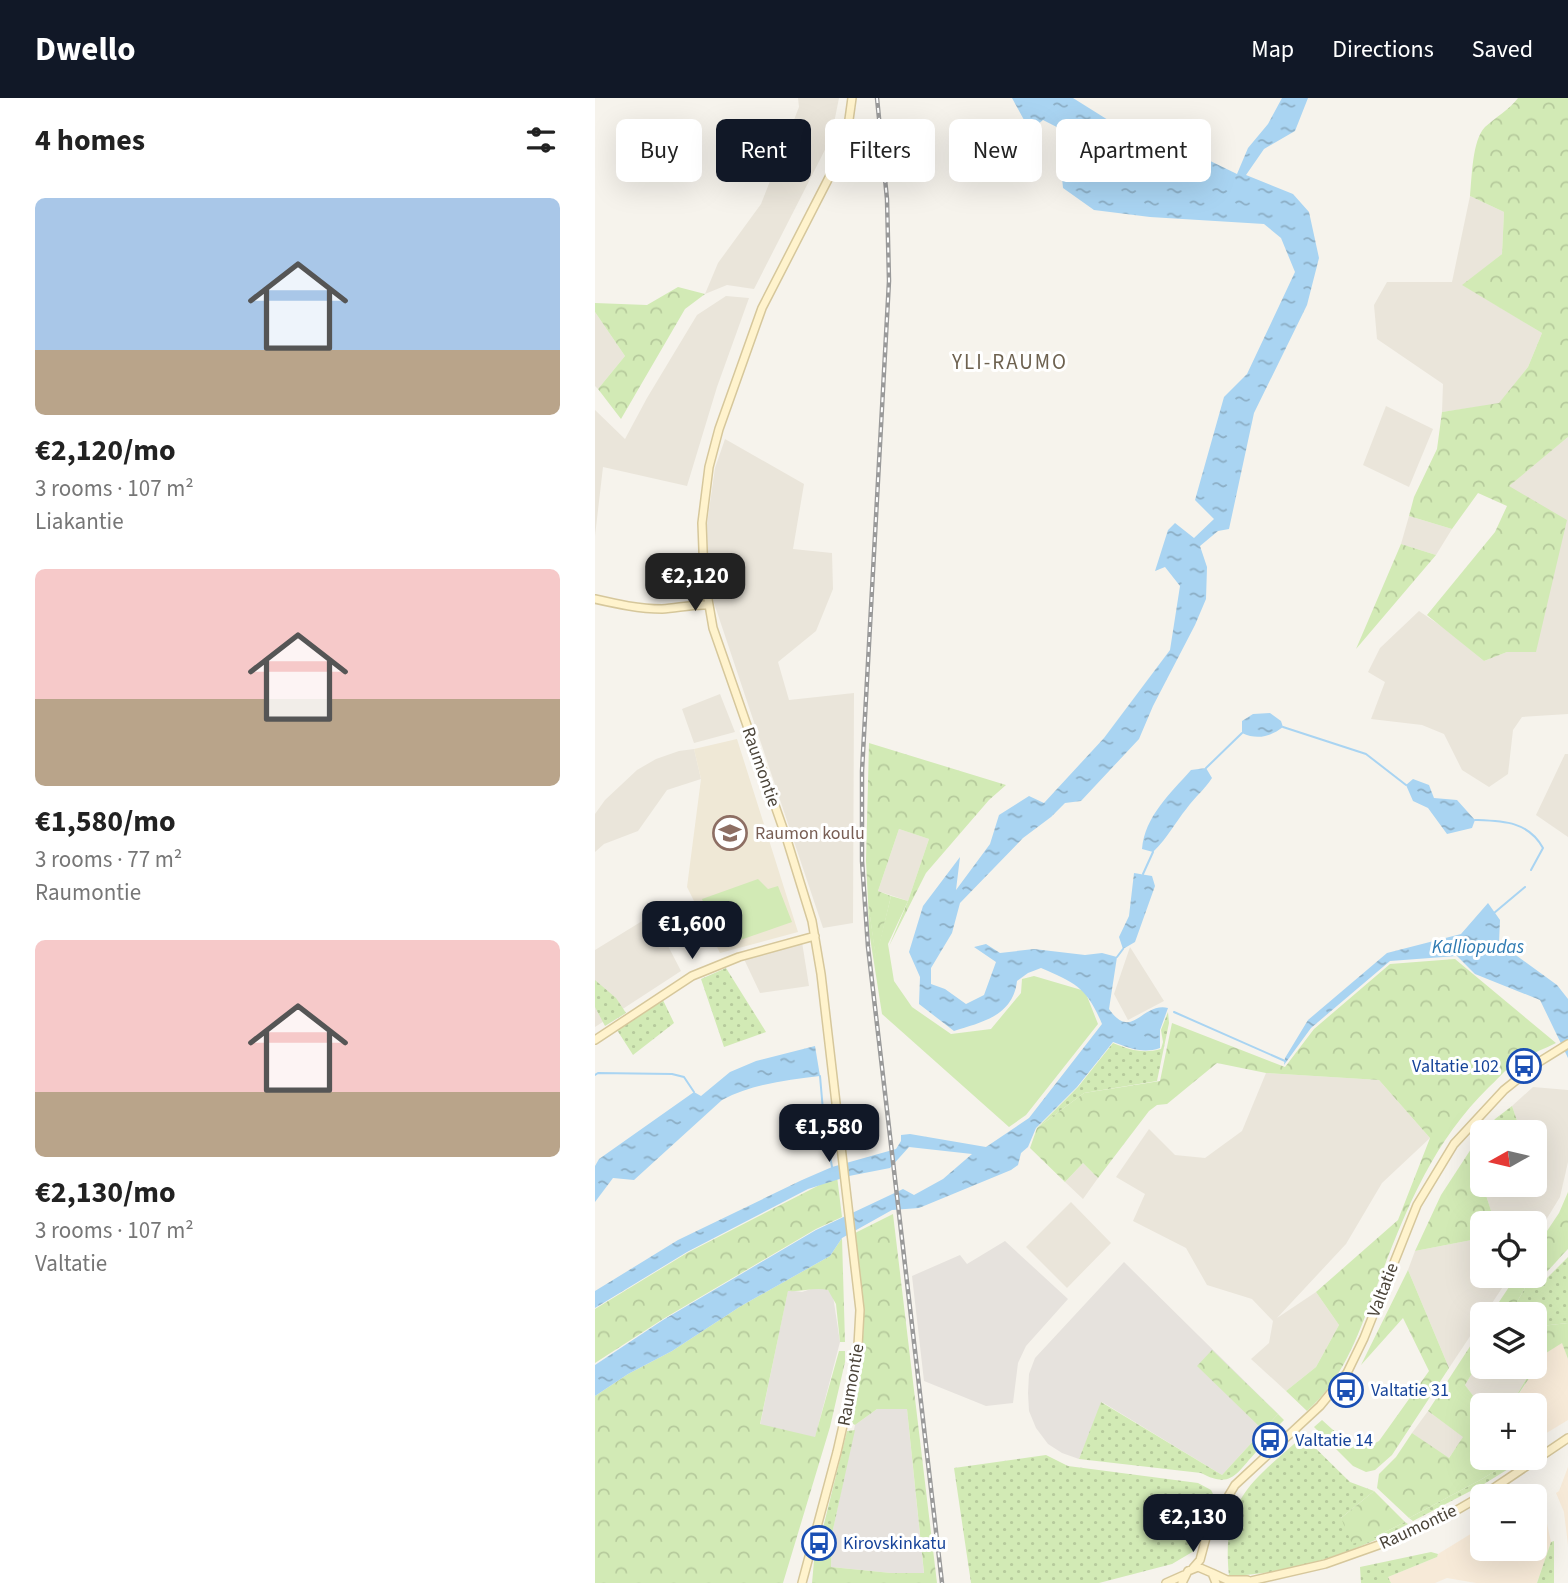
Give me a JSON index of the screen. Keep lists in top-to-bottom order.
{
  "streets": {
    "street": ["Raumontie", "Valtatie"]
  },
  "crossings": [
    ["Raumontie", "Valtatie"]
  ],
  "districts": ["YLI-RAUMO"],
  "water": ["Kalliopudas"],
  "places": {
    "school or university": ["Raumon koulu"],
    "bus stop": [
      "Valtatie 102",
      "Valtatie 31",
      "Valtatie 14",
      "Kirovskinkatu"
    ]
  },
  "north": "left",
  "page": {
    "header": "Dwello",
    "nav": ["Map", "Directions", "Saved"],
    "heading": "4 homes",
    "chip": [
      "Buy",
      "Rent",
      "Filters",
      "New",
      "Apartment"
    ],
    "list": [
      {
        "name": "€2,120/mo",
        "note": "3 rooms · 107 m² · Liakantie"
      },
      {
        "name": "€1,580/mo",
        "note": "3 rooms · 77 m² · Raumontie"
      },
      {
        "name": "€2,130/mo",
        "note": "3 rooms · 107 m² · Valtatie"
      }
    ],
    "price": [
      "€2,120",
      "€1,600",
      "€1,580",
      "€2,130"
    ],
    "map_buttons": ["+", "−"]
  }
}
